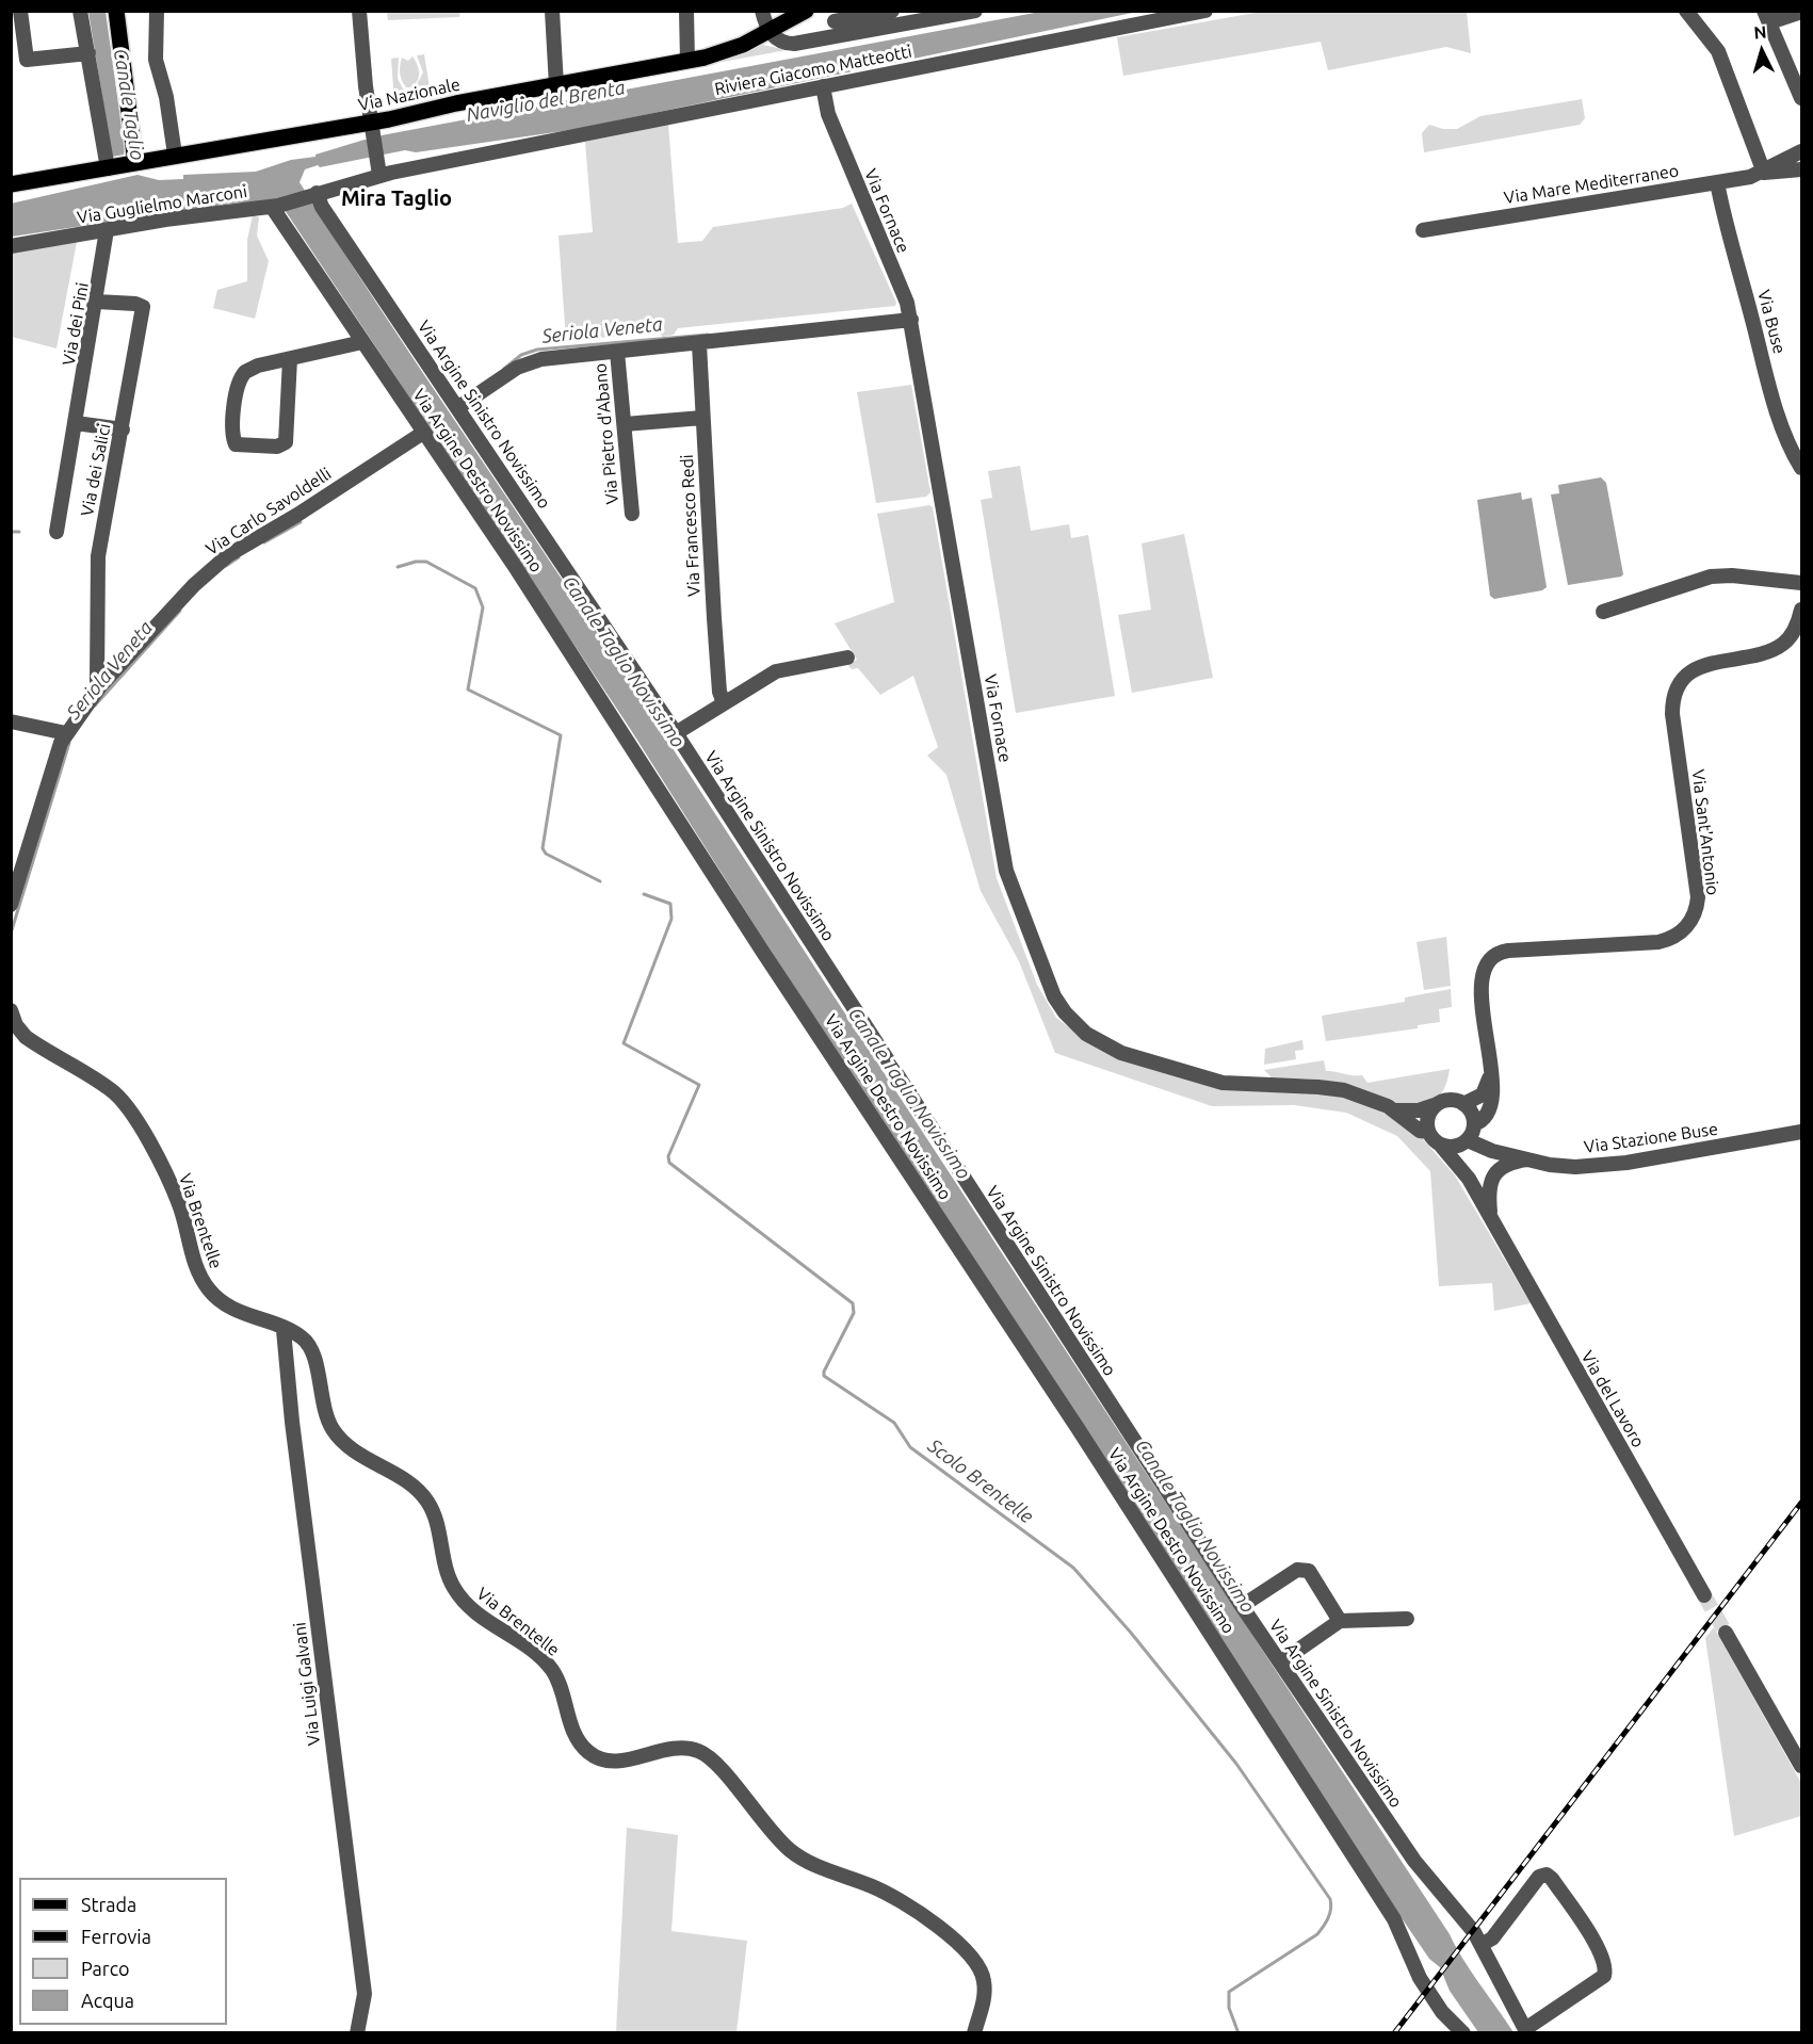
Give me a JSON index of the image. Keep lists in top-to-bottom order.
{
  "streets": {
    "main road": ["Via Nazionale"],
    "street": [
      "Riviera Giacomo Matteotti",
      "Via Mare Mediterraneo",
      "Via Guglielmo Marconi",
      "Via Fornace",
      "Via Buse",
      "Via dei Pini",
      "Via Argine Sinistro Novissimo",
      "Via Pietro d'Abano",
      "Via dei Salici",
      "Via Argine Destro Novissimo",
      "Via Carlo Savoldelli",
      "Via Francesco Redi",
      "Via Sant'Antonio",
      "Via Stazione Buse",
      "Via Brentelle",
      "Via del Lavoro",
      "Via Luigi Galvani"
    ]
  },
  "crossings": [
    ["Riviera Giacomo Matteotti", "Via Guglielmo Marconi"],
    ["Riviera Giacomo Matteotti", "Via Fornace"],
    ["Via Mare Mediterraneo", "Via Buse"],
    ["Via Guglielmo Marconi", "Via dei Pini"],
    ["Via Guglielmo Marconi", "Via Argine Sinistro Novissimo"],
    ["Via Guglielmo Marconi", "Via Argine Destro Novissimo"],
    ["Via Fornace", "Via Sant'Antonio"],
    ["Via Fornace", "Via Stazione Buse"],
    ["Via Fornace", "Via del Lavoro"],
    ["Via dei Pini", "Via dei Salici"],
    ["Via dei Salici", "Via Carlo Savoldelli"],
    ["Via Argine Destro Novissimo", "Via Carlo Savoldelli"],
    ["Via Sant'Antonio", "Via Stazione Buse"],
    ["Via Sant'Antonio", "Via del Lavoro"],
    ["Via Stazione Buse", "Via del Lavoro"],
    ["Via Brentelle", "Via Luigi Galvani"]
  ],
  "districts": ["Mira Taglio"],
  "water": [
    "Naviglio del Brenta",
    "Canale Taglio",
    "Seriola Veneta",
    "Canale Taglio Novissimo",
    "Scolo Brentelle"
  ],
  "legend": [
    "Strada",
    "Ferrovia",
    "Parco",
    "Acqua"
  ],
  "north": "top"
}
